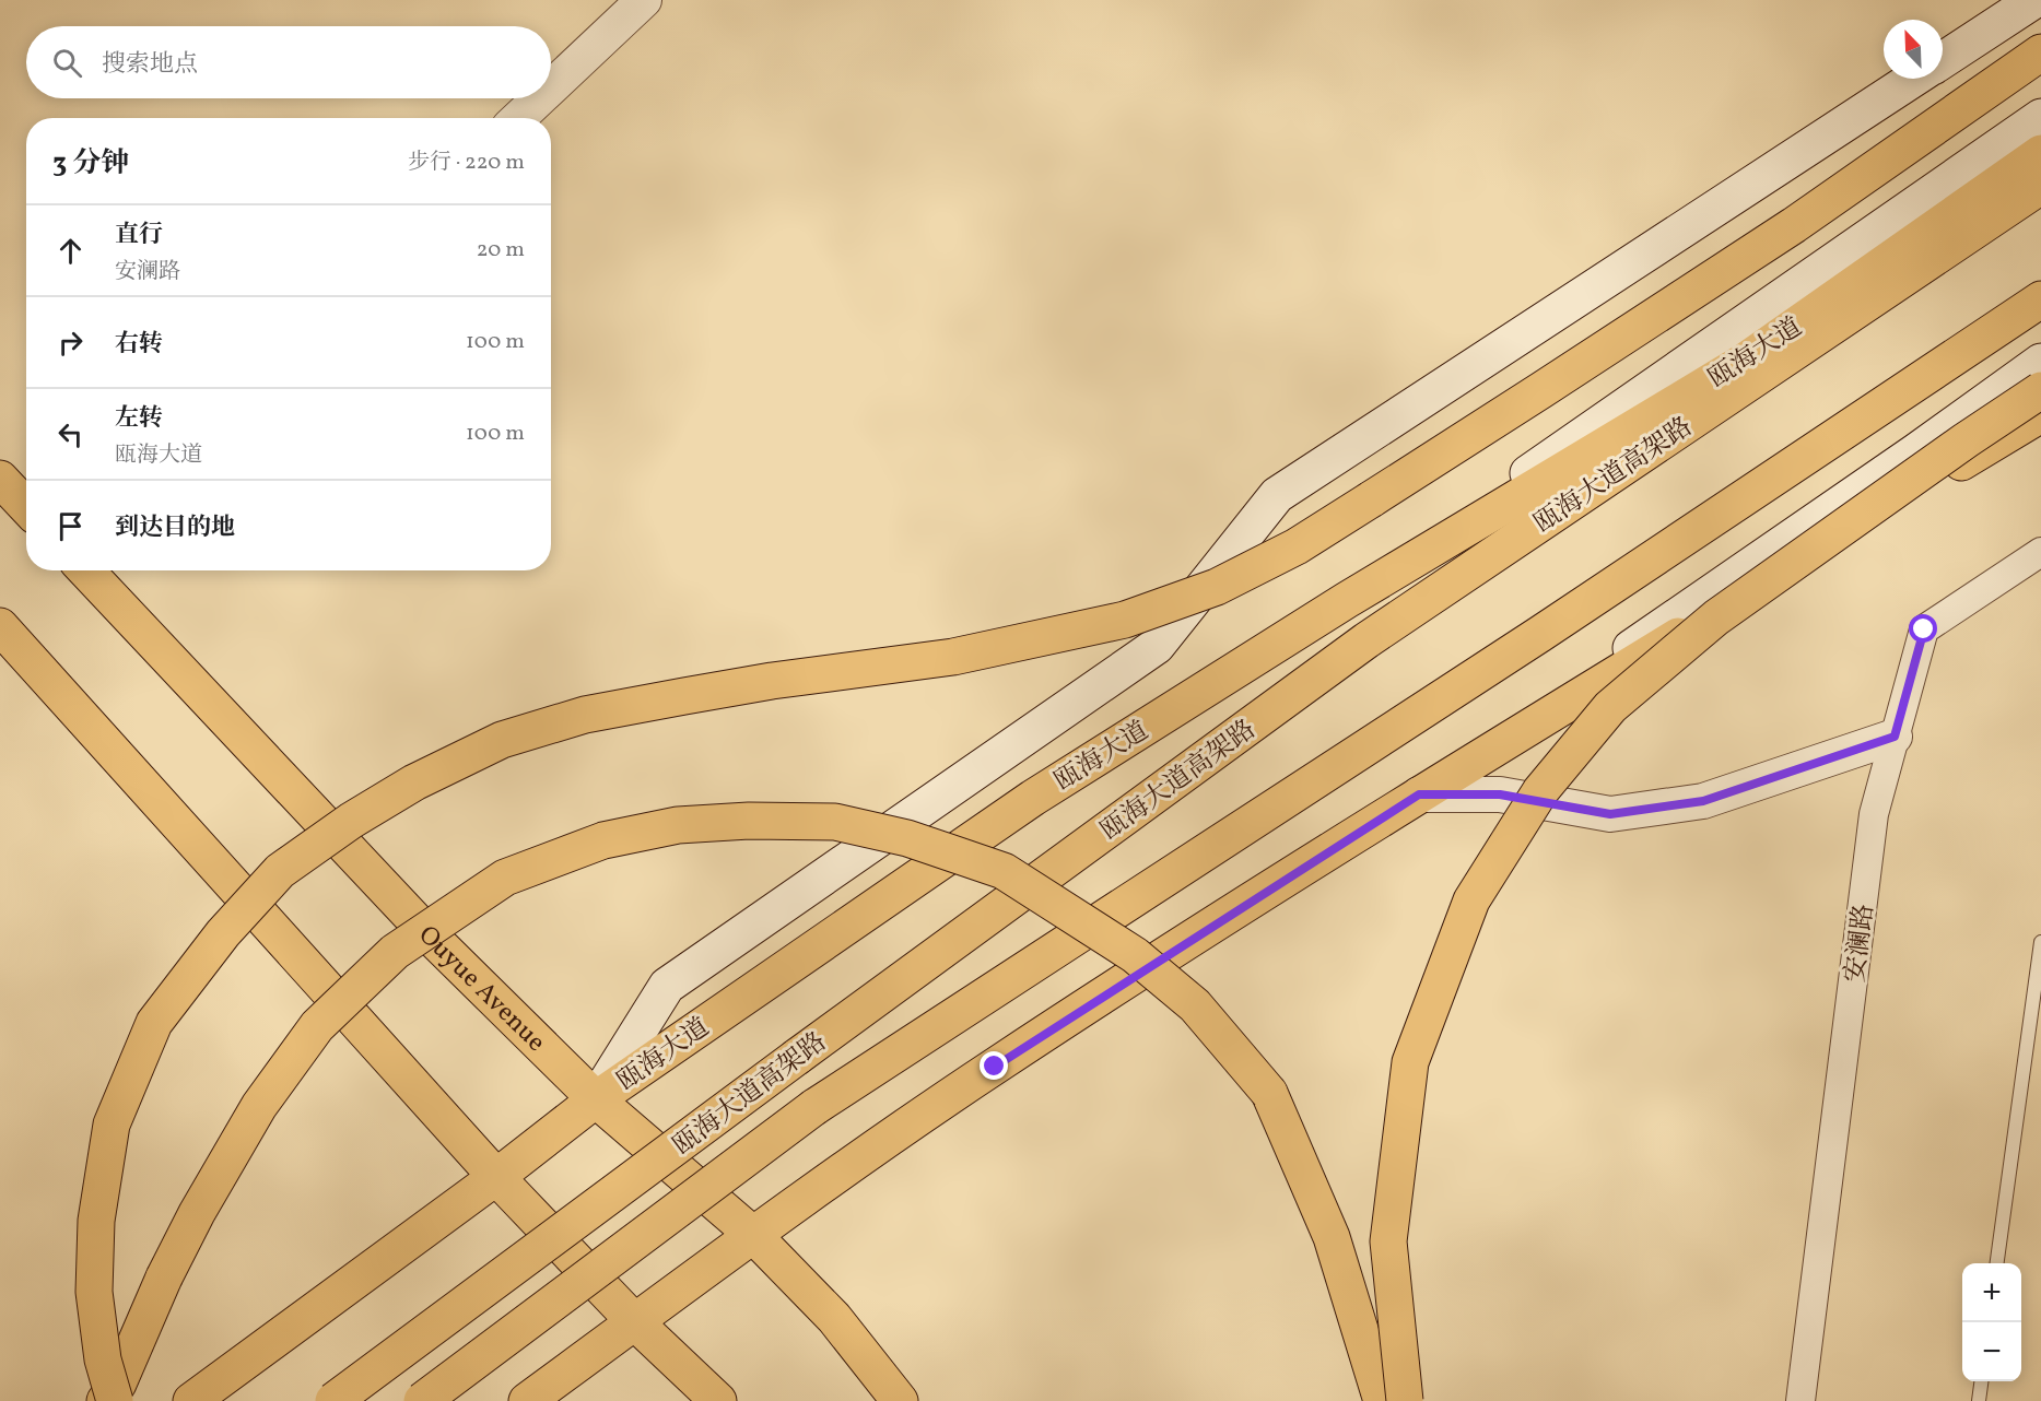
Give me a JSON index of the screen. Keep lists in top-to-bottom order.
{
  "streets": {
    "main road": ["瓯海大道", "瓯海大道高架路", "Ouyue Avenue"],
    "street": ["安澜路"]
  },
  "crossings": [
    ["瓯海大道", "Ouyue Avenue"]
  ],
  "north": "top left",
  "page": {
    "search": "搜索地点",
    "heading": ["3 分钟", "步行 · 220 m"],
    "list": [
      ["直行", "安澜路", "20 m"],
      ["右转", "100 m"],
      ["左转", "瓯海大道", "100 m"],
      "到达目的地"
    ],
    "map_buttons": ["+", "−"]
  }
}
